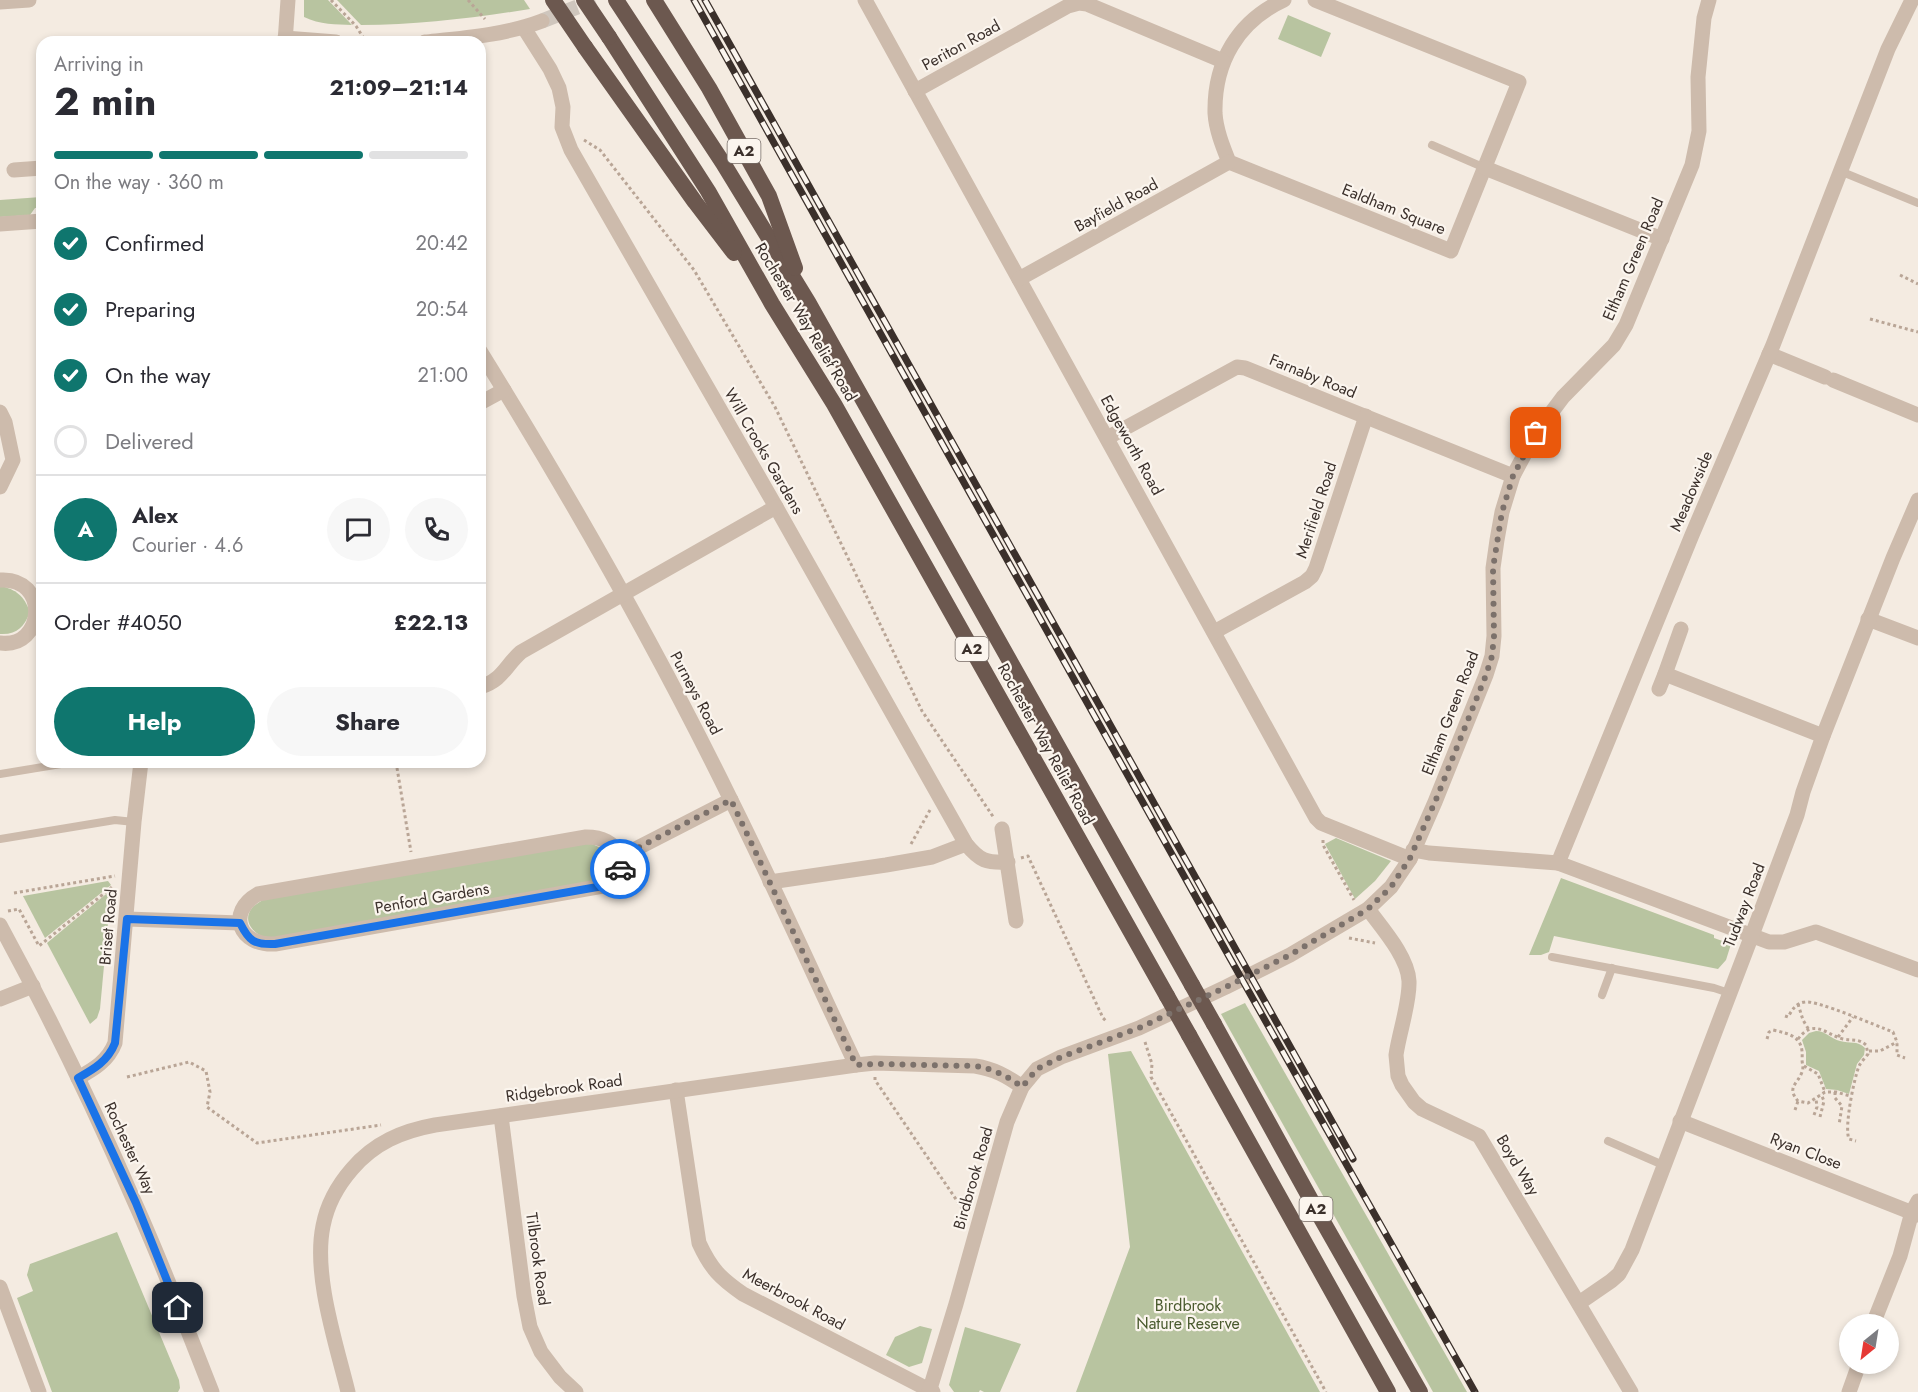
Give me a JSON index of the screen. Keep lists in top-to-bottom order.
{
  "streets": {
    "highway": ["A2", "Rochester Way Relief Road"],
    "street": [
      "Periton Road",
      "Bayfield Road",
      "Ealdham Square",
      "Eltham Green Road",
      "Farnaby Road",
      "Edgeworth Road",
      "Will Crooks Gardens",
      "Meadowside",
      "Merifield Road",
      "Purneys Road",
      "Penford Gardens",
      "Tudway Road",
      "Briset Road",
      "Ridgebrook Road",
      "Rochester Way",
      "Ryan Close",
      "Boyd Way",
      "Birdbrook Road",
      "Tilbrook Road",
      "Meerbrook Road"
    ]
  },
  "crossings": [
    ["Periton Road", "Edgeworth Road"],
    ["A2", "Rochester Way Relief Road"],
    ["Bayfield Road", "Ealdham Square"],
    ["Bayfield Road", "Edgeworth Road"],
    ["Eltham Green Road", "Farnaby Road"],
    ["Eltham Green Road", "Boyd Way"],
    ["Eltham Green Road", "Birdbrook Road"],
    ["Farnaby Road", "Edgeworth Road"],
    ["Farnaby Road", "Merifield Road"],
    ["Edgeworth Road", "Merifield Road"],
    ["Purneys Road", "Ridgebrook Road"],
    ["Tudway Road", "Ryan Close"],
    ["Tudway Road", "Boyd Way"],
    ["Briset Road", "Rochester Way"],
    ["Ridgebrook Road", "Birdbrook Road"],
    ["Ridgebrook Road", "Tilbrook Road"],
    ["Ridgebrook Road", "Meerbrook Road"],
    ["Birdbrook Road", "Meerbrook Road"]
  ],
  "parks": ["Birdbrook Nature Reserve"],
  "north": "bottom left",
  "page": {
    "heading": ["2 min", "Arriving in", "21:09–21:14"],
    "panel": [
      "Alex",
      "Courier · 4.6",
      "Order #4050",
      "£22.13"
    ],
    "bar": "On the way · 360 m",
    "list": [
      ["Confirmed", "20:42"],
      ["Preparing", "20:54"],
      ["On the way", "21:00"],
      "Delivered"
    ],
    "round": "A",
    "buttons": ["Help", "Share"]
  }
}
